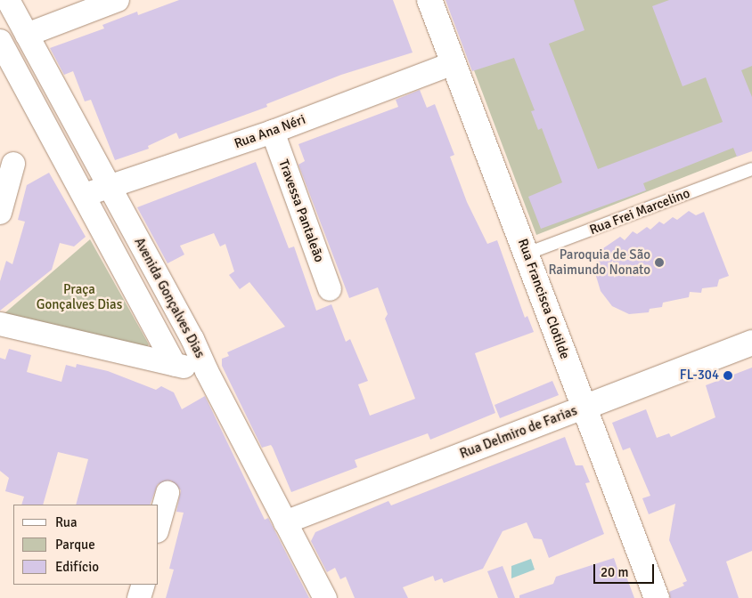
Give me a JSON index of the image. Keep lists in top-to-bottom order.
{
  "streets": {
    "street": [
      "Rua Ana Néri",
      "Travessa Pantaleão",
      "Avenida Gonçalves Dias",
      "Rua Francisca Clotilde",
      "Rua Delmiro de Farias"
    ],
    "lane": ["Rua Frei Marcelino"]
  },
  "crossings": [
    ["Rua Ana Néri", "Travessa Pantaleão"],
    ["Rua Ana Néri", "Avenida Gonçalves Dias"],
    ["Rua Ana Néri", "Rua Francisca Clotilde"],
    ["Rua Frei Marcelino", "Rua Francisca Clotilde"],
    ["Avenida Gonçalves Dias", "Rua Delmiro de Farias"],
    ["Rua Francisca Clotilde", "Rua Delmiro de Farias"]
  ],
  "parks": ["Praça Gonçalves Dias"],
  "places": ["Paroquia de São Raimundo Nonato", "FL-304"],
  "legend": ["Rua", "Parque", "Edifício"],
  "scale_bar": "20 m"
}
